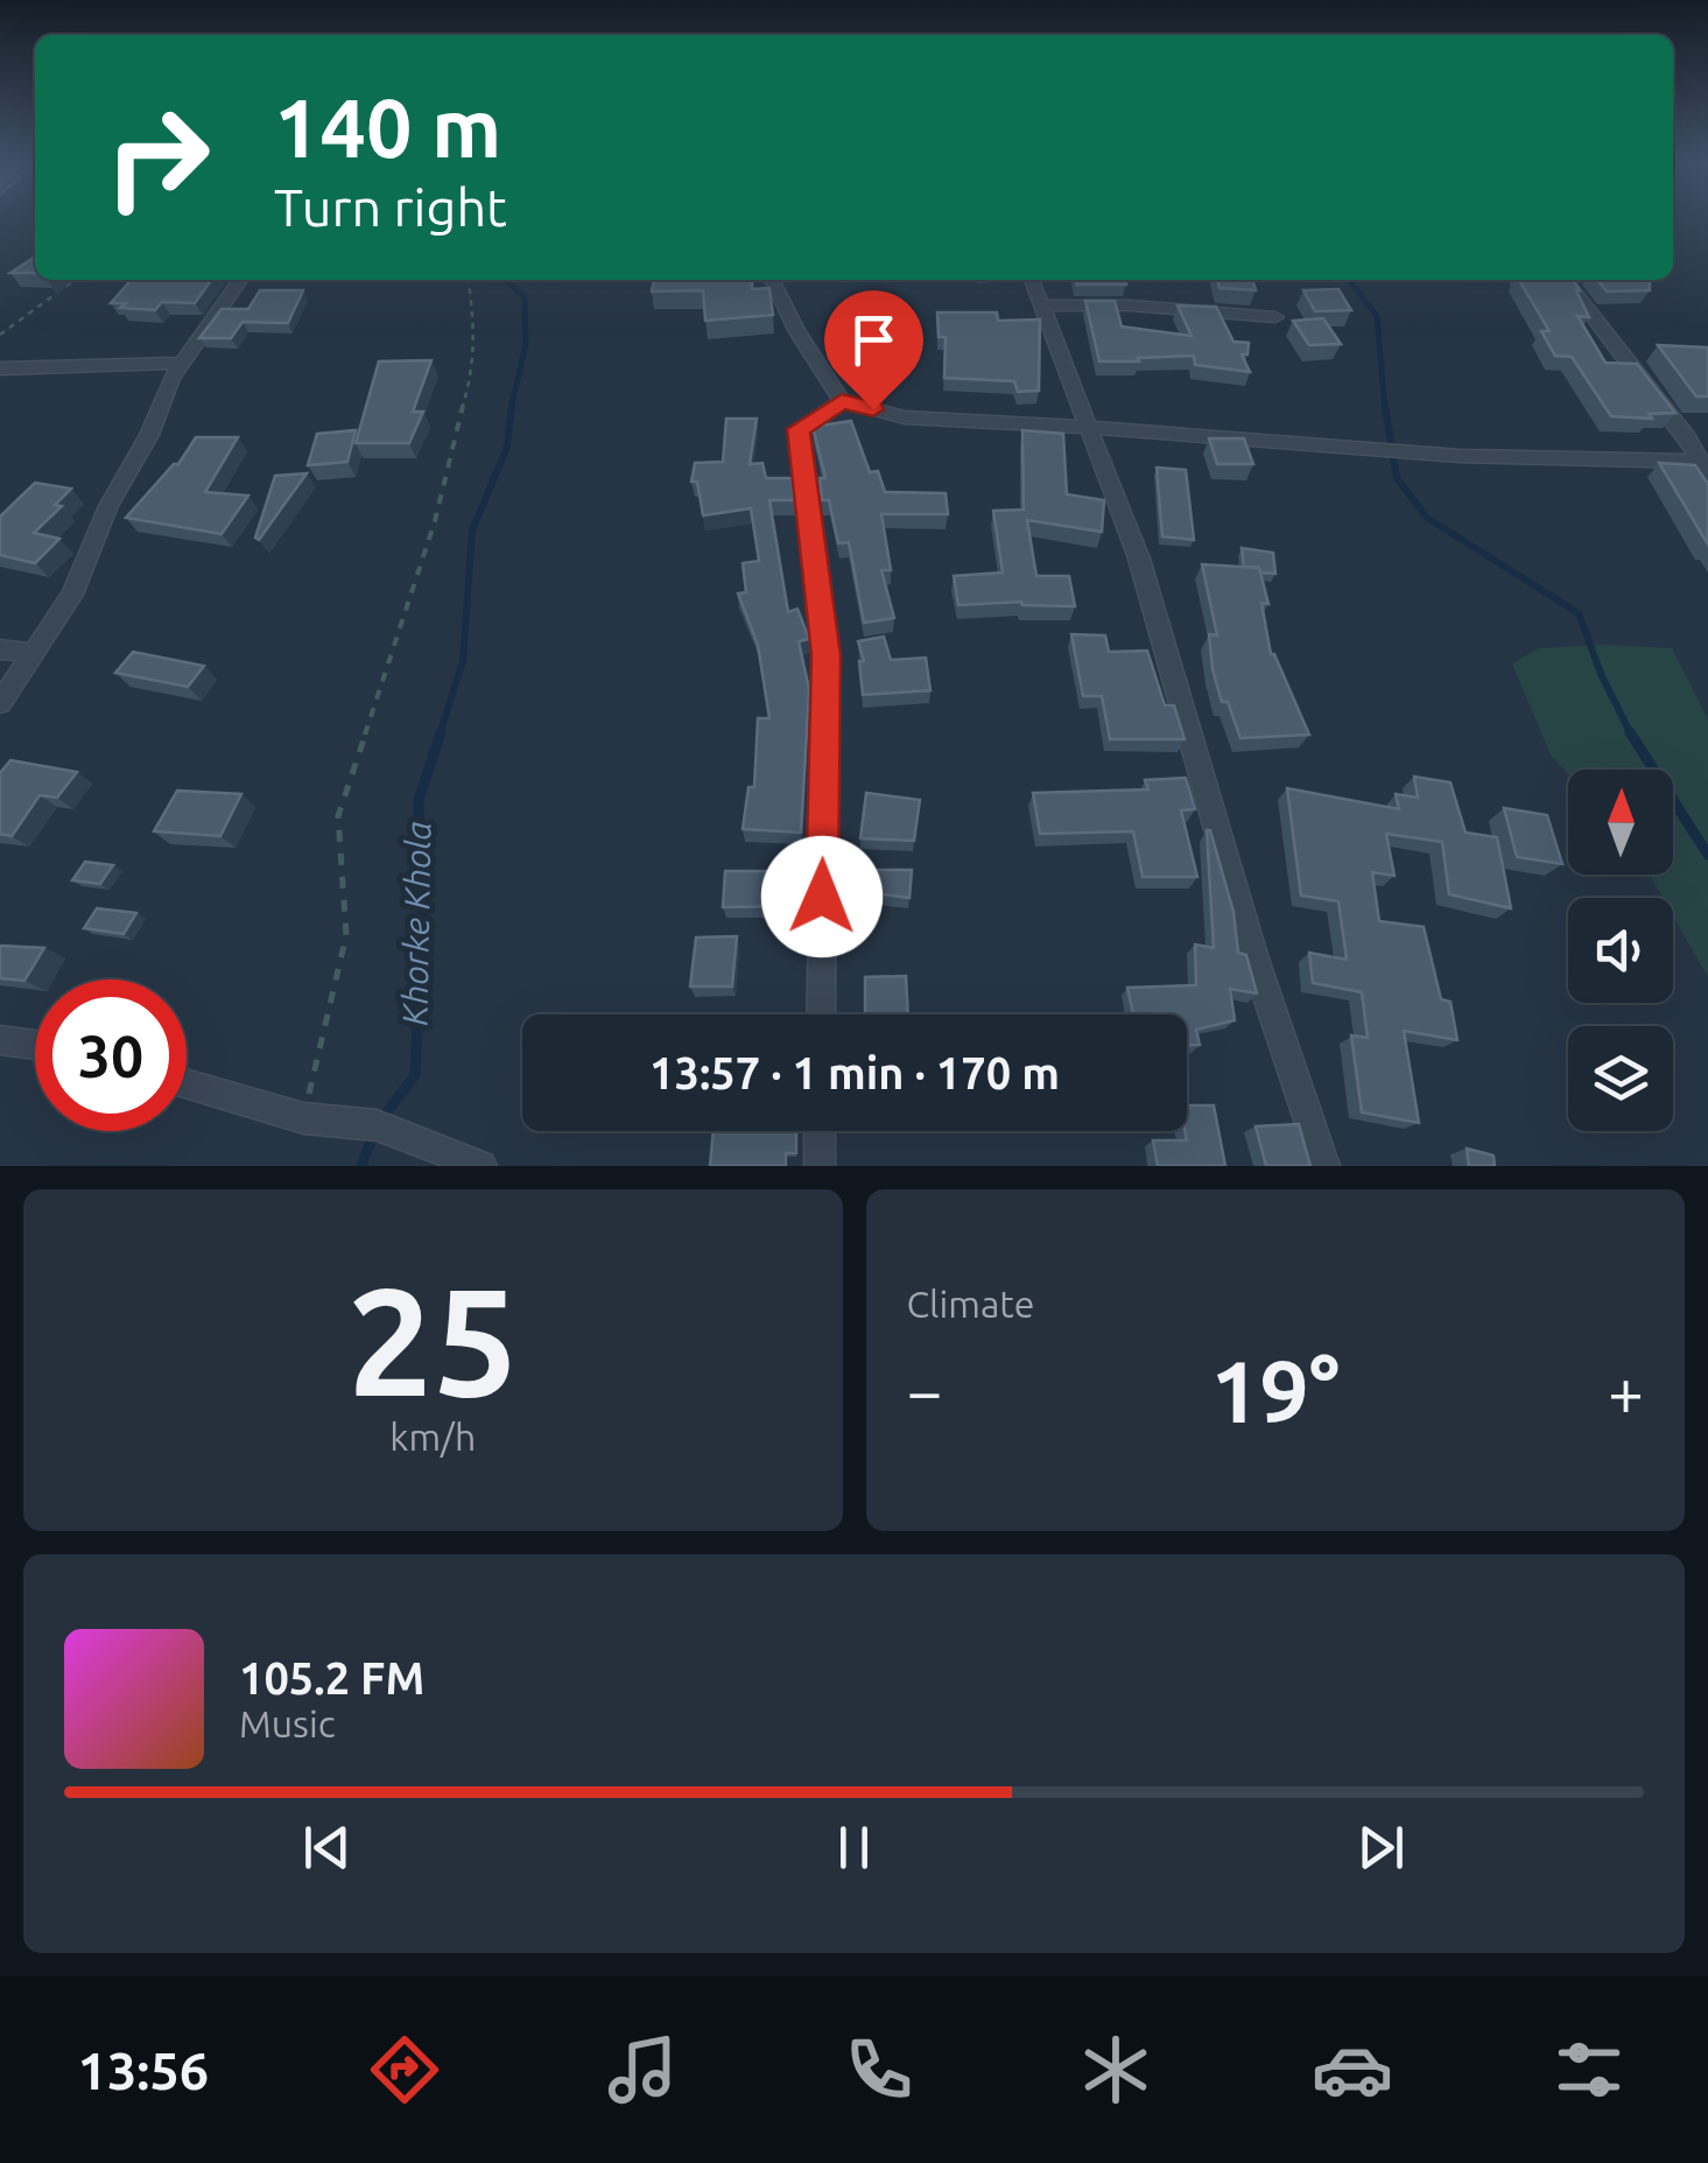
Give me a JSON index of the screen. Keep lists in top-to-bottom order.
{
  "water": ["Khorke Khola"],
  "north": "top",
  "page": {
    "turn": ["140 m", "Turn right"],
    "limit": "30",
    "trip": "13:57 · 1 min · 170 m",
    "tile": [
      ["25", "km/h"],
      "Climate"
    ],
    "heat": ["−", "19°", "+"],
    "song": ["105.2 FM", "Music"],
    "tabs": "13:56"
  }
}
